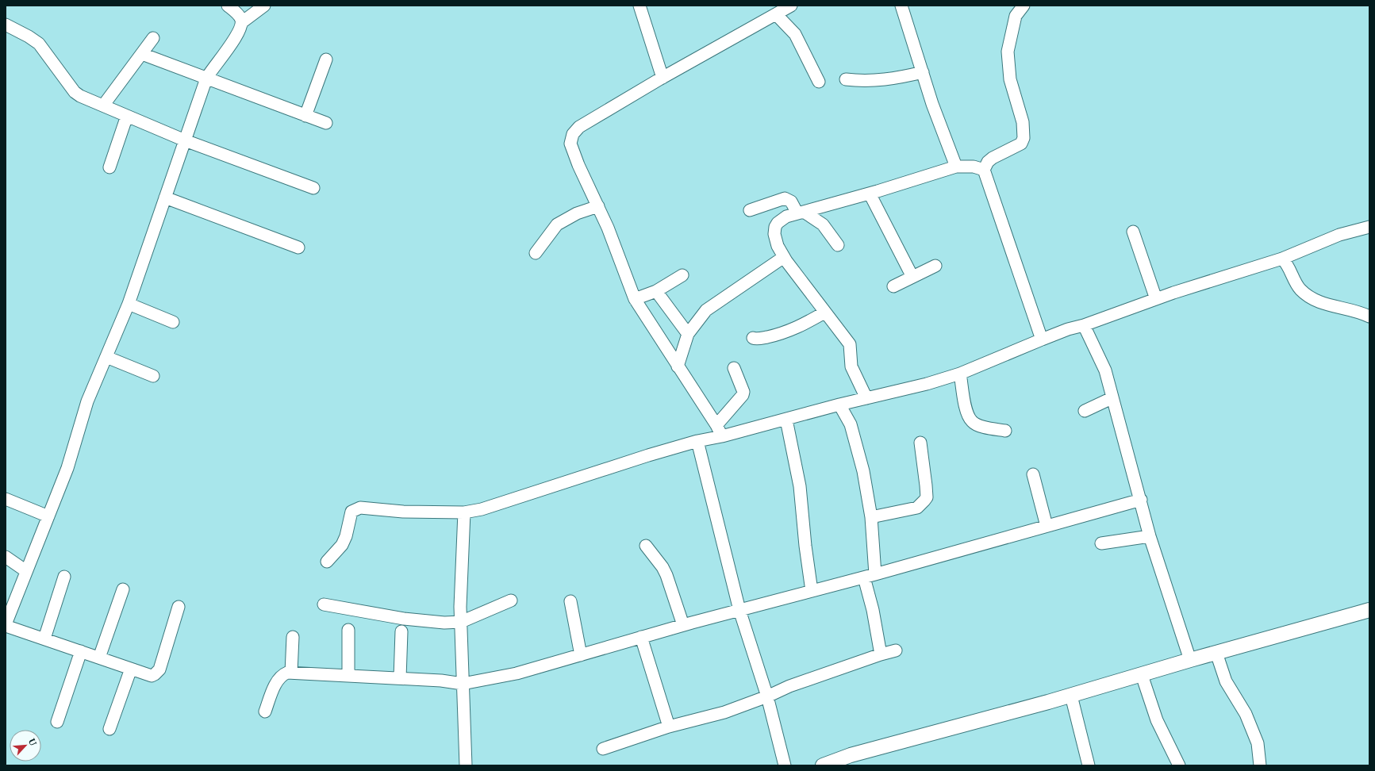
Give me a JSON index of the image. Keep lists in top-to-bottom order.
{
  "north": "top right"
}
